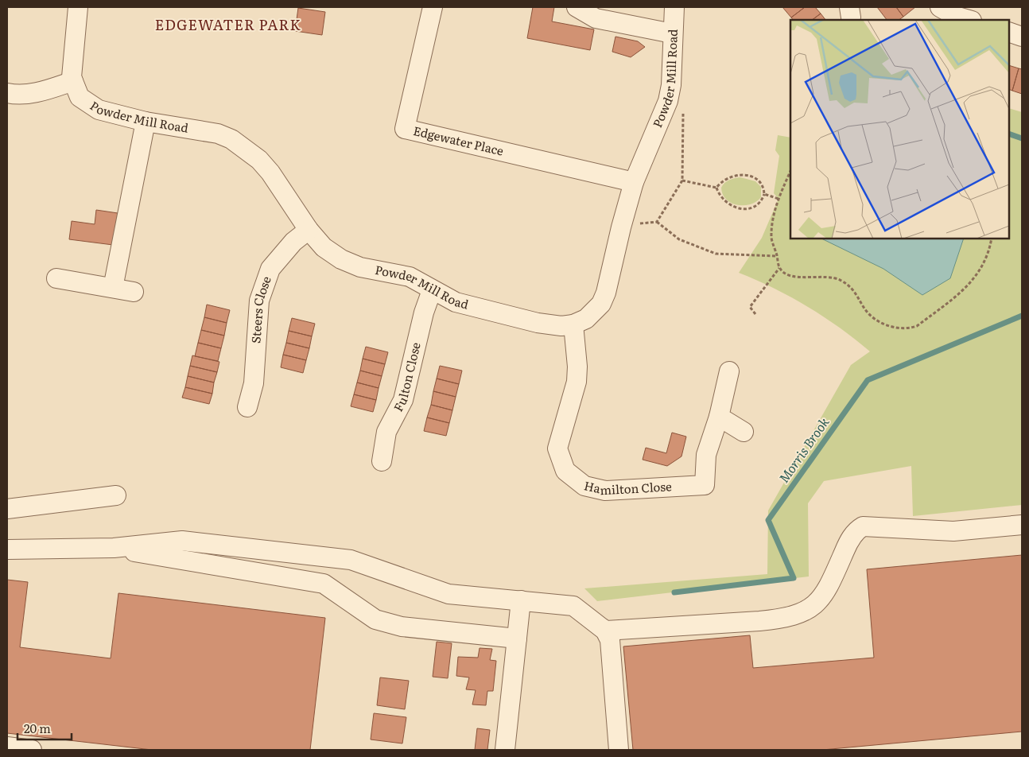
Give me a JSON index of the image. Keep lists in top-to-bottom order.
{
  "streets": {
    "street": [
      "Powder Mill Road",
      "Edgewater Place",
      "Steers Close",
      "Fulton Close",
      "Hamilton Close"
    ]
  },
  "crossings": [
    ["Powder Mill Road", "Edgewater Place"],
    ["Powder Mill Road", "Steers Close"],
    ["Powder Mill Road", "Fulton Close"],
    ["Powder Mill Road", "Hamilton Close"]
  ],
  "districts": ["EDGEWATER PARK"],
  "water": ["Morris Brook"],
  "scale_bar": "20 m"
}
